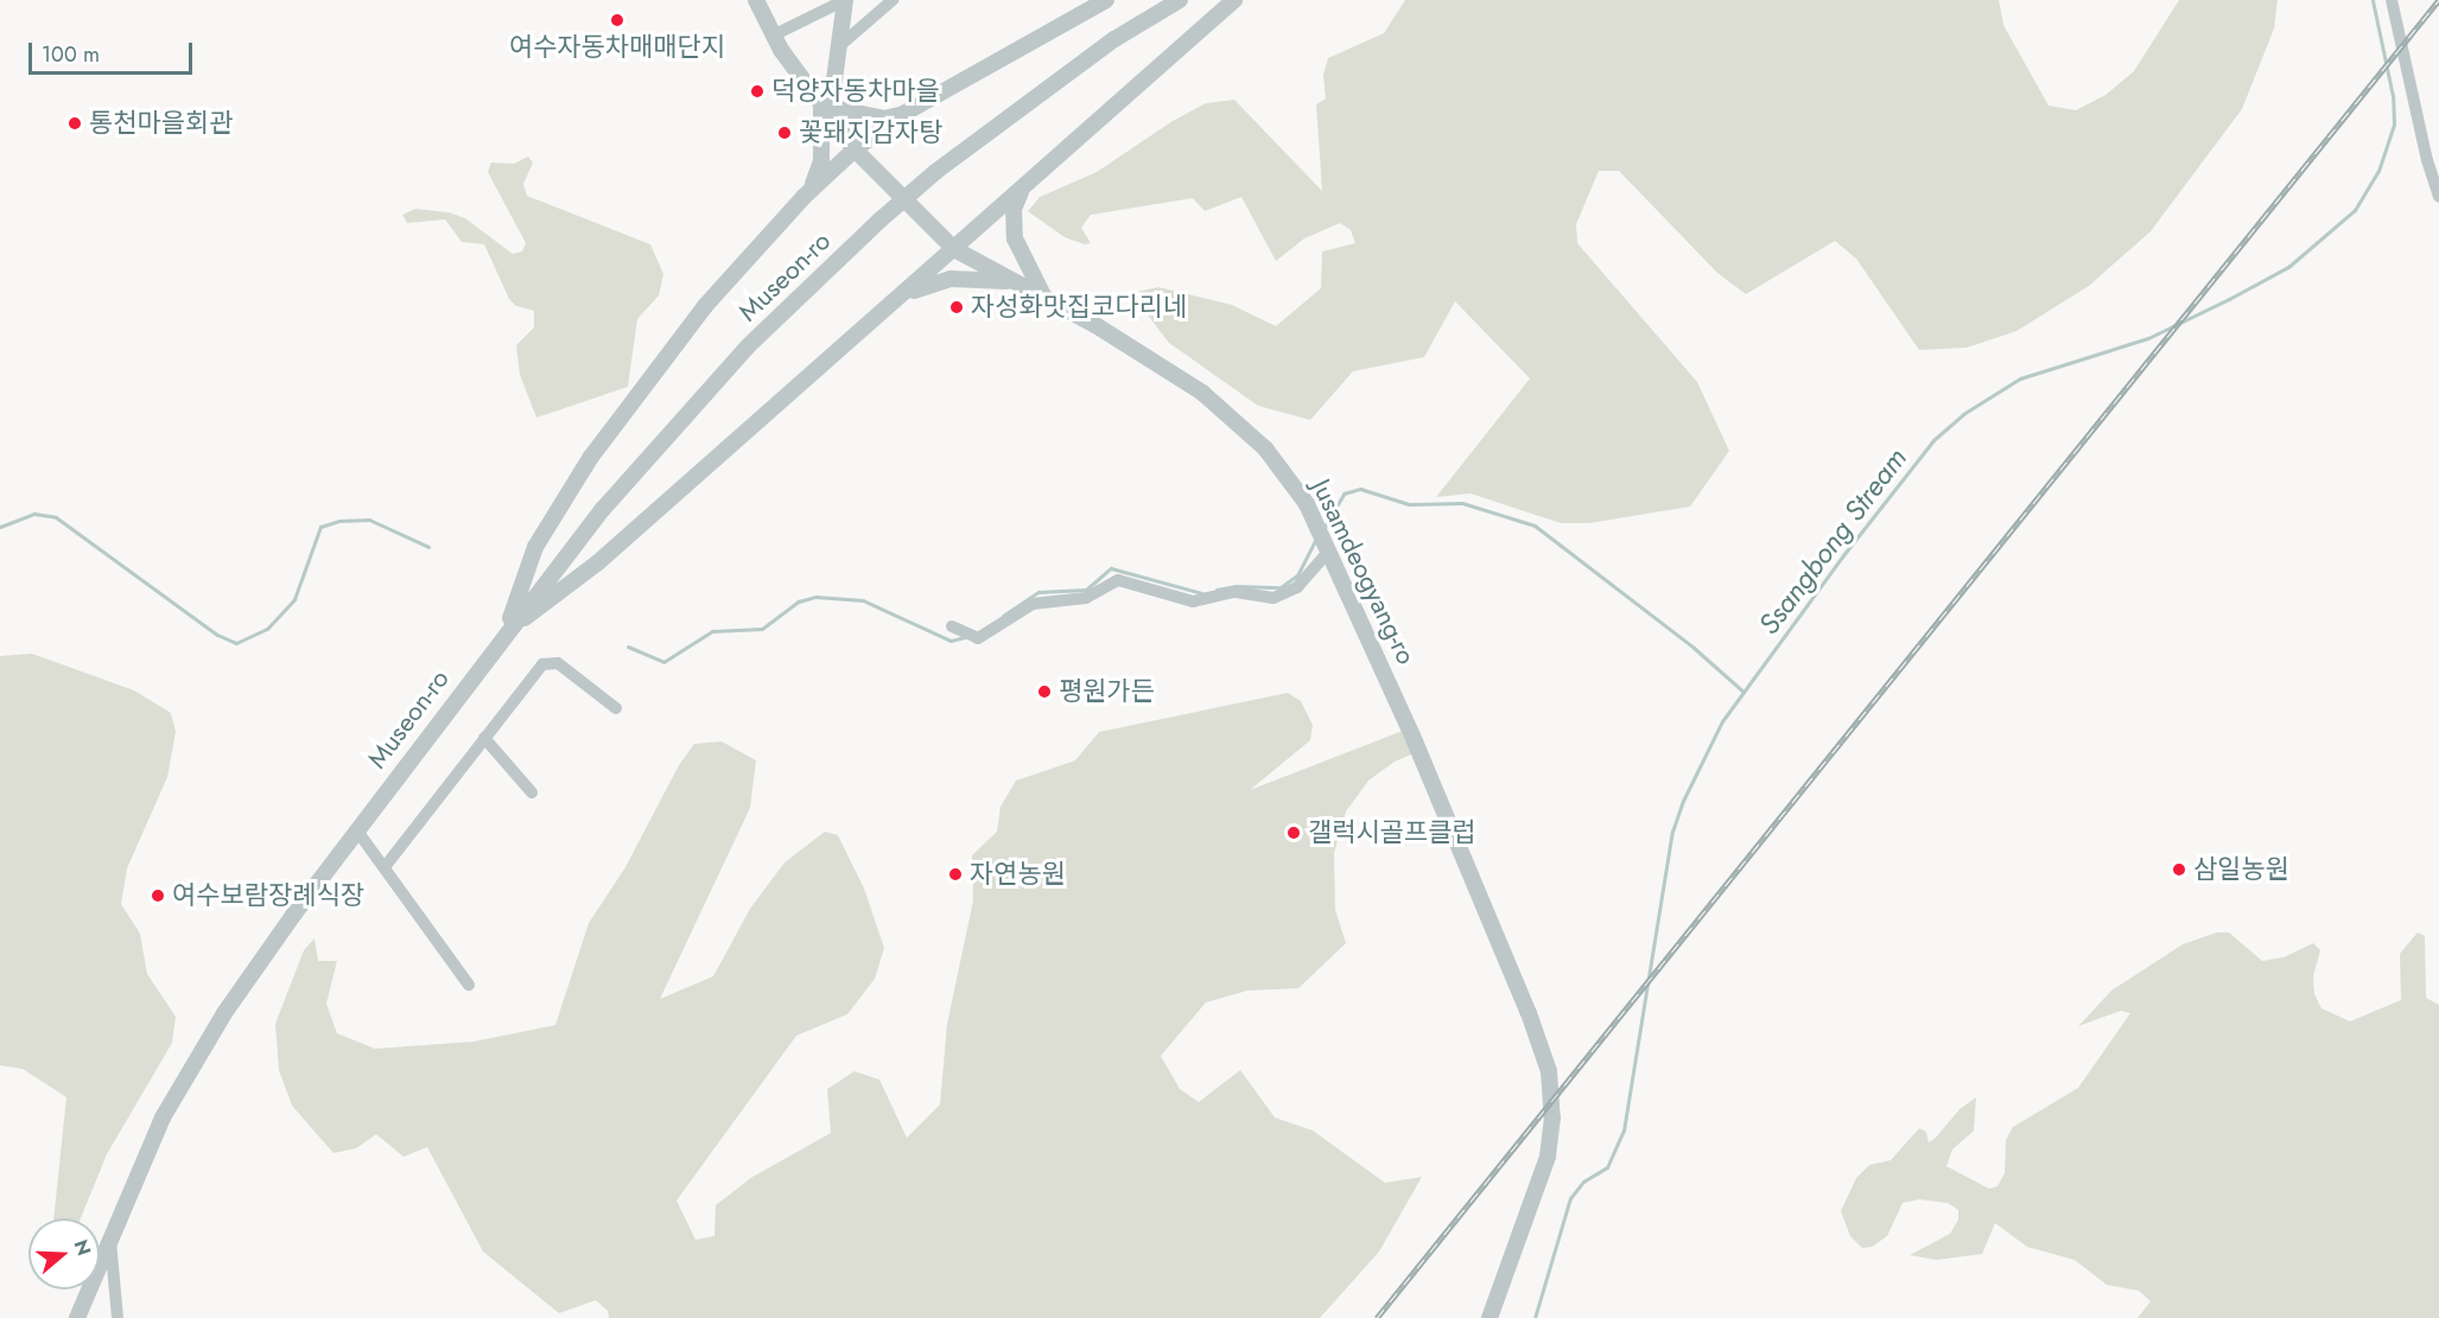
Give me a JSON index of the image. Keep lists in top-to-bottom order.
{
  "streets": {
    "street": ["Museon-ro", "Jusamdeogyang-ro"]
  },
  "water": ["Ssangbong Stream"],
  "places": [
    "여수자동차매매단지",
    "덕양자동차마을",
    "통천마을회관",
    "꽃돼지감자탕",
    "자성화맛집코다리네",
    "평원가든",
    "갤럭시골프클럽",
    "삼일농원",
    "자연농원",
    "여수보람장례식장"
  ],
  "scale_bar": "100 m",
  "north": "right"
}
